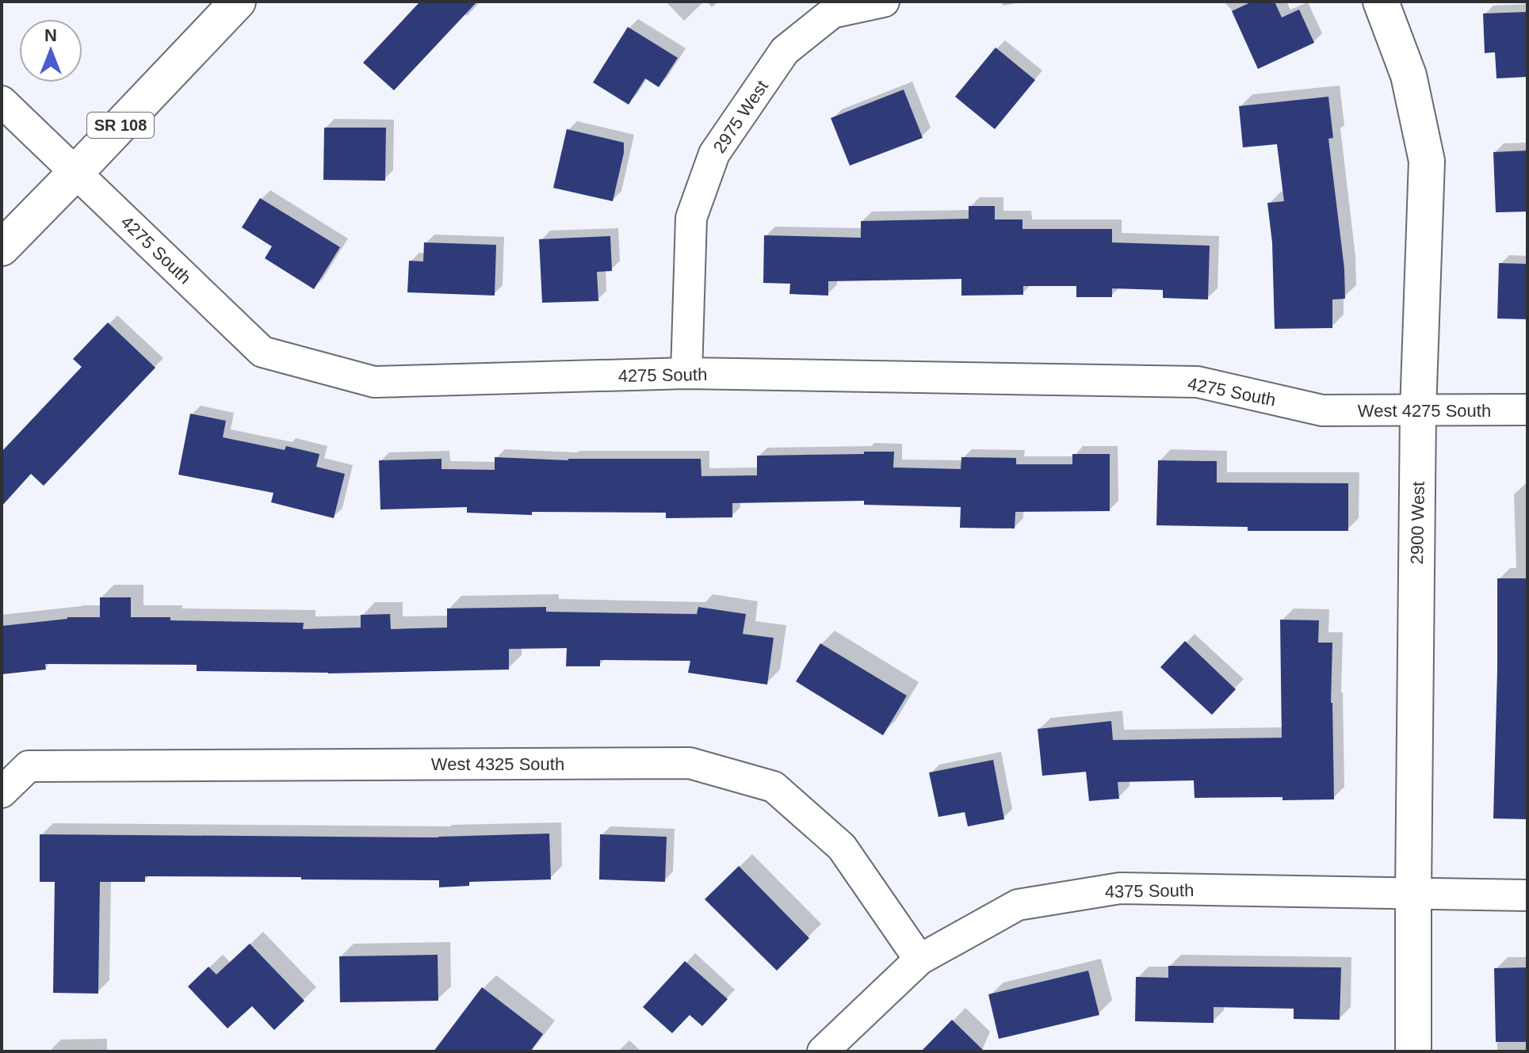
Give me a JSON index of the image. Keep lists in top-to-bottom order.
{
  "streets": {
    "street": [
      "2975 West",
      "SR 108",
      "4275 South",
      "West 4275 South",
      "2900 West",
      "West 4325 South",
      "4375 South"
    ]
  },
  "crossings": [
    ["2975 West", "4275 South"],
    ["SR 108", "4275 South"],
    ["4275 South", "West 4275 South"],
    ["West 4275 South", "2900 West"],
    ["2900 West", "4375 South"],
    ["West 4325 South", "4375 South"]
  ],
  "north": "top"
}
